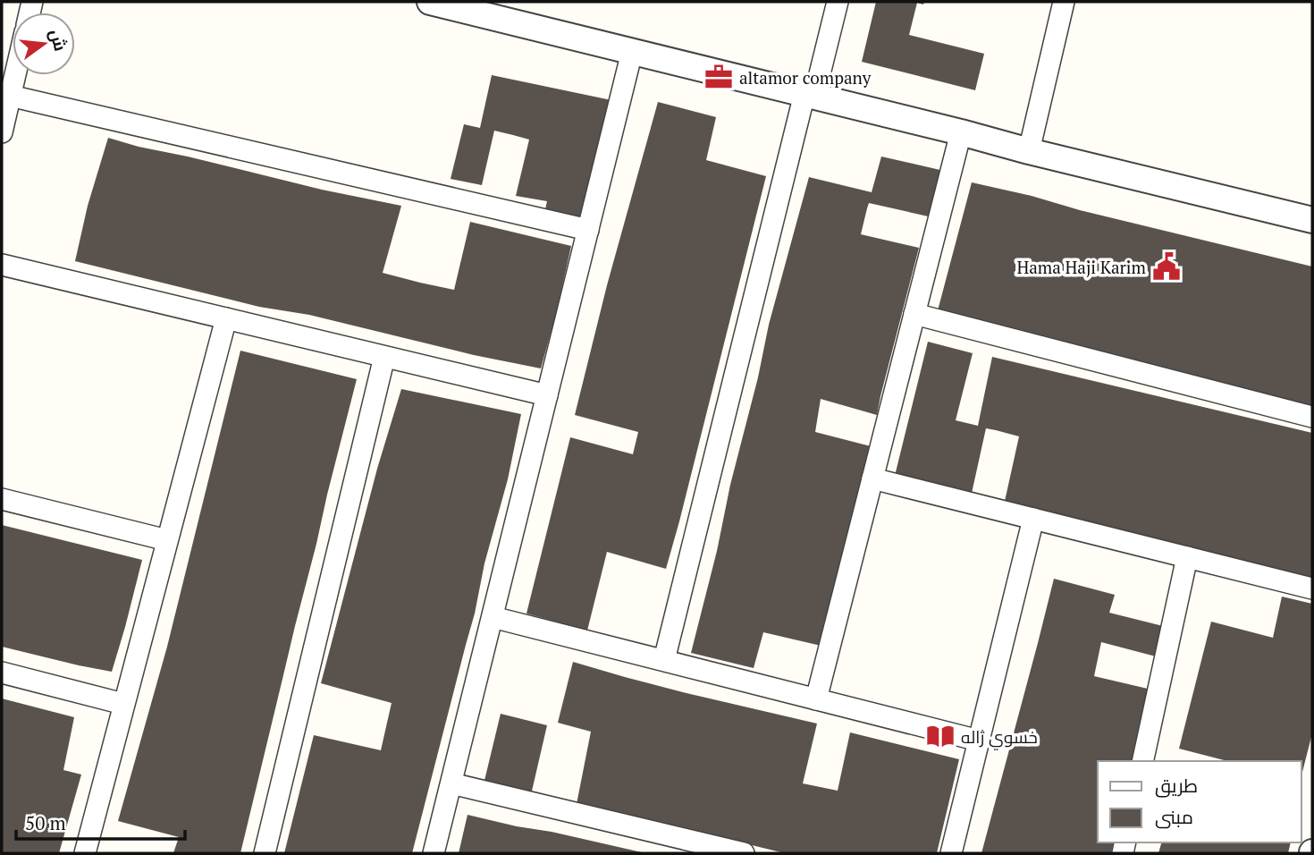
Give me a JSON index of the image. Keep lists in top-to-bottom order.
{
  "places": {
    "office": ["altamor company"],
    "public building": ["Hama Haji Karim"],
    "library": ["خسوي ژاله"]
  },
  "legend": ["طريق", "مبنى"],
  "scale_bar": "50 m",
  "north": "right"
}
